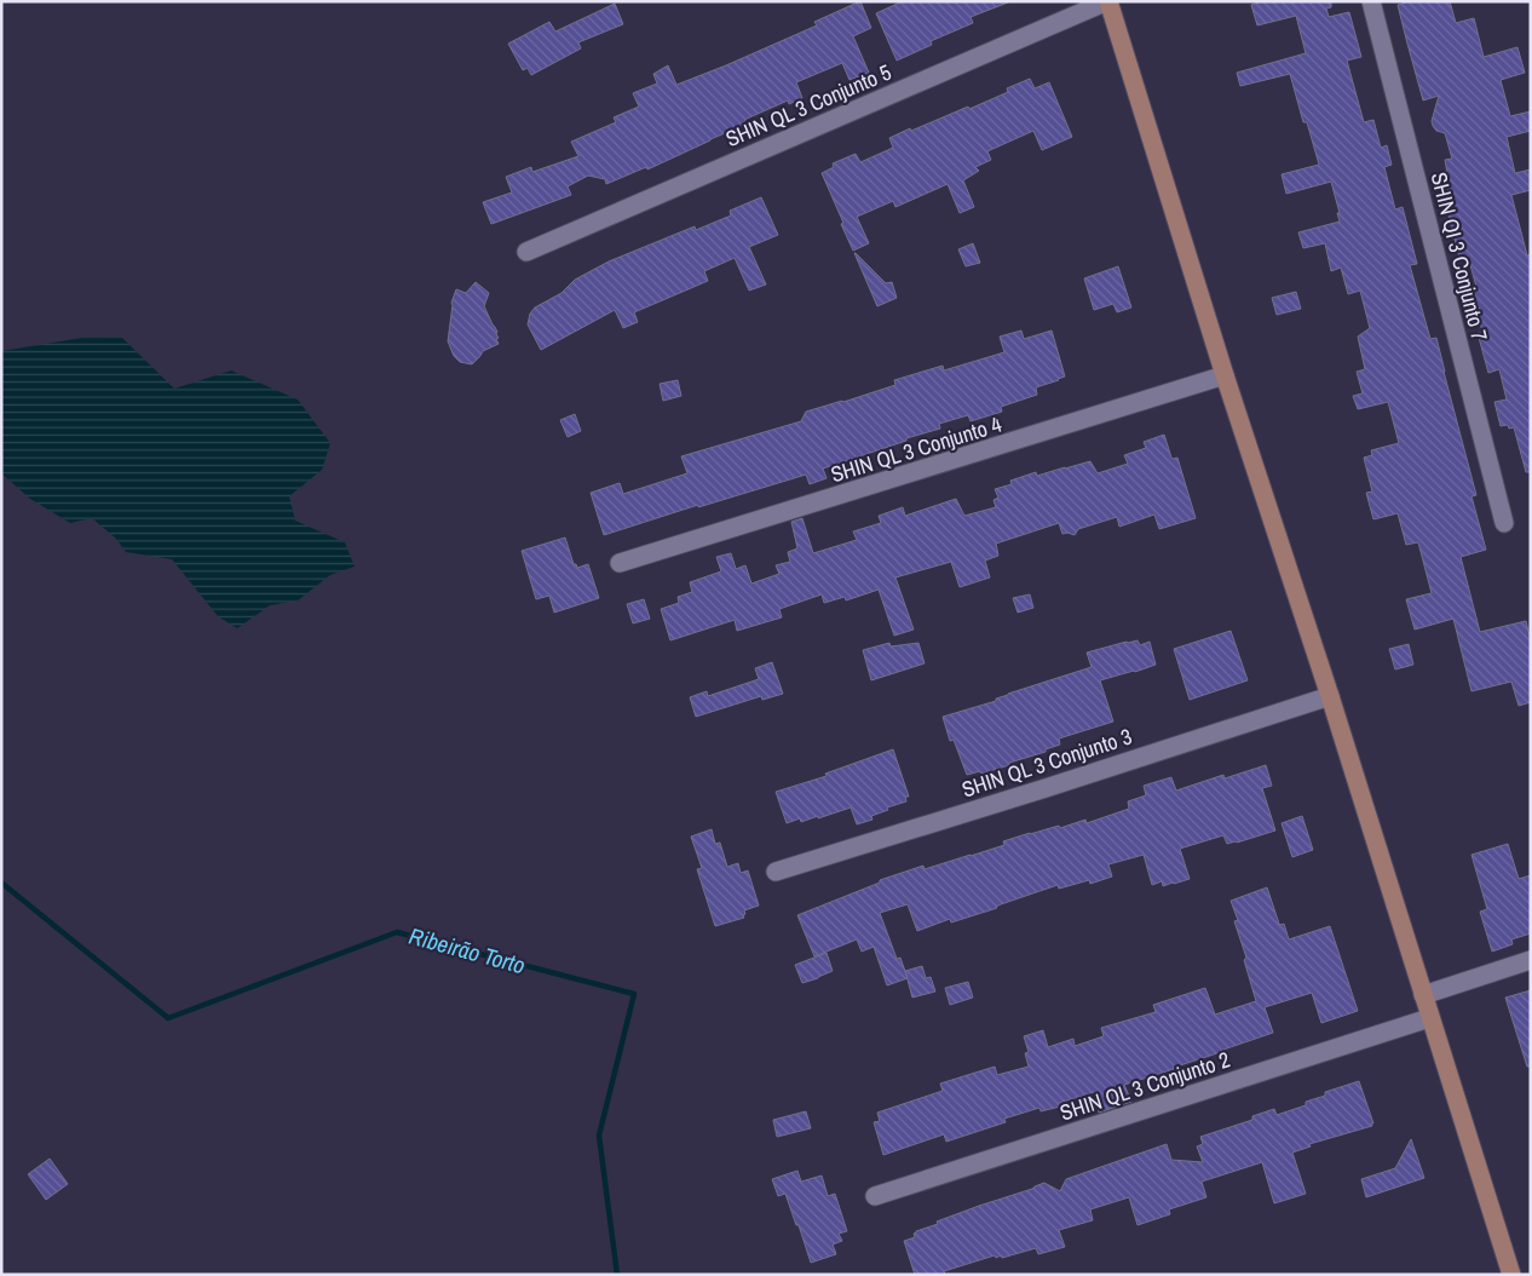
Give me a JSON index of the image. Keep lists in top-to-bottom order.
{
  "streets": {
    "street": [
      "SHIN QL 3 Conjunto 5",
      "SHIN QI 3 Conjunto 7",
      "SHIN QL 3 Conjunto 4",
      "SHIN QL 3 Conjunto 3",
      "SHIN QL 3 Conjunto 2"
    ]
  },
  "water": ["Ribeirão Torto"]
}
